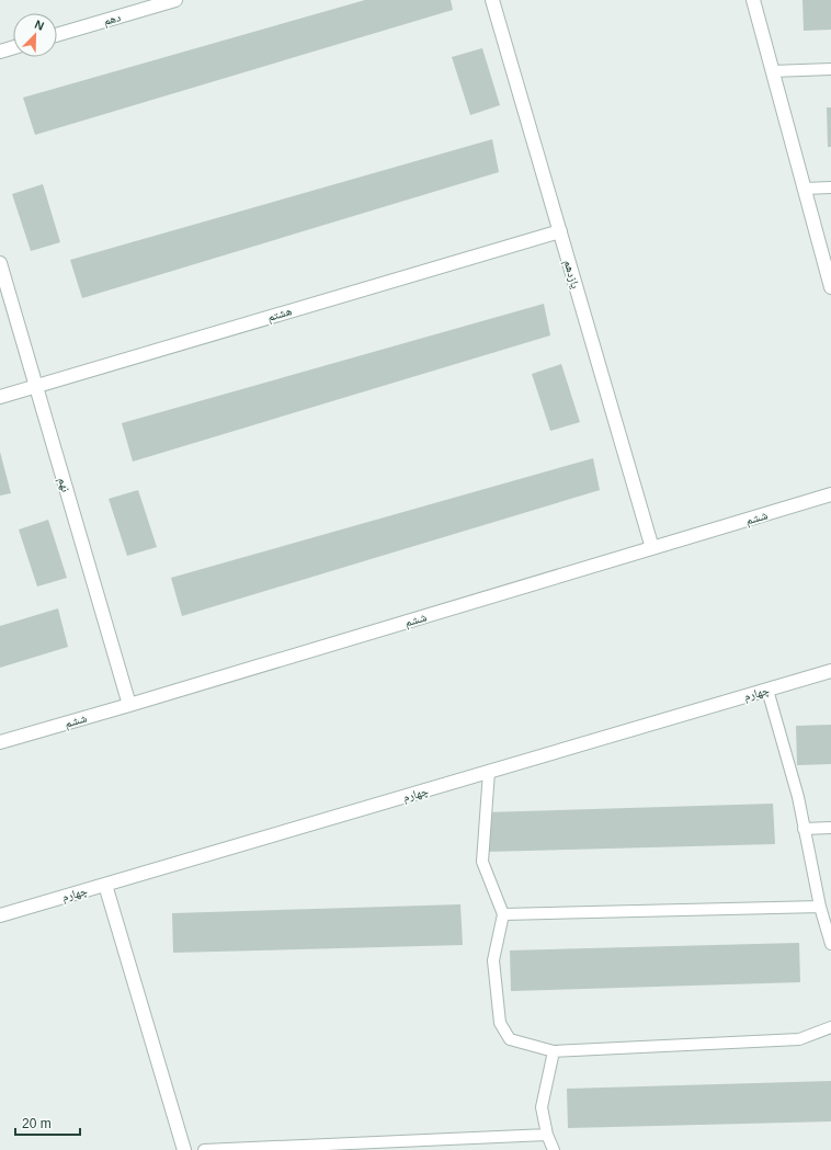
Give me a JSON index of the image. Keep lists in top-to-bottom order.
{
  "streets": {
    "street": [
      "دهم",
      "یازدهم",
      "هشتم",
      "نهم",
      "ششم",
      "چهارم"
    ]
  },
  "crossings": [
    ["یازدهم", "هشتم"],
    ["یازدهم", "ششم"],
    ["هشتم", "نهم"],
    ["نهم", "ششم"]
  ],
  "scale_bar": "20 m",
  "north": "top right"
}
